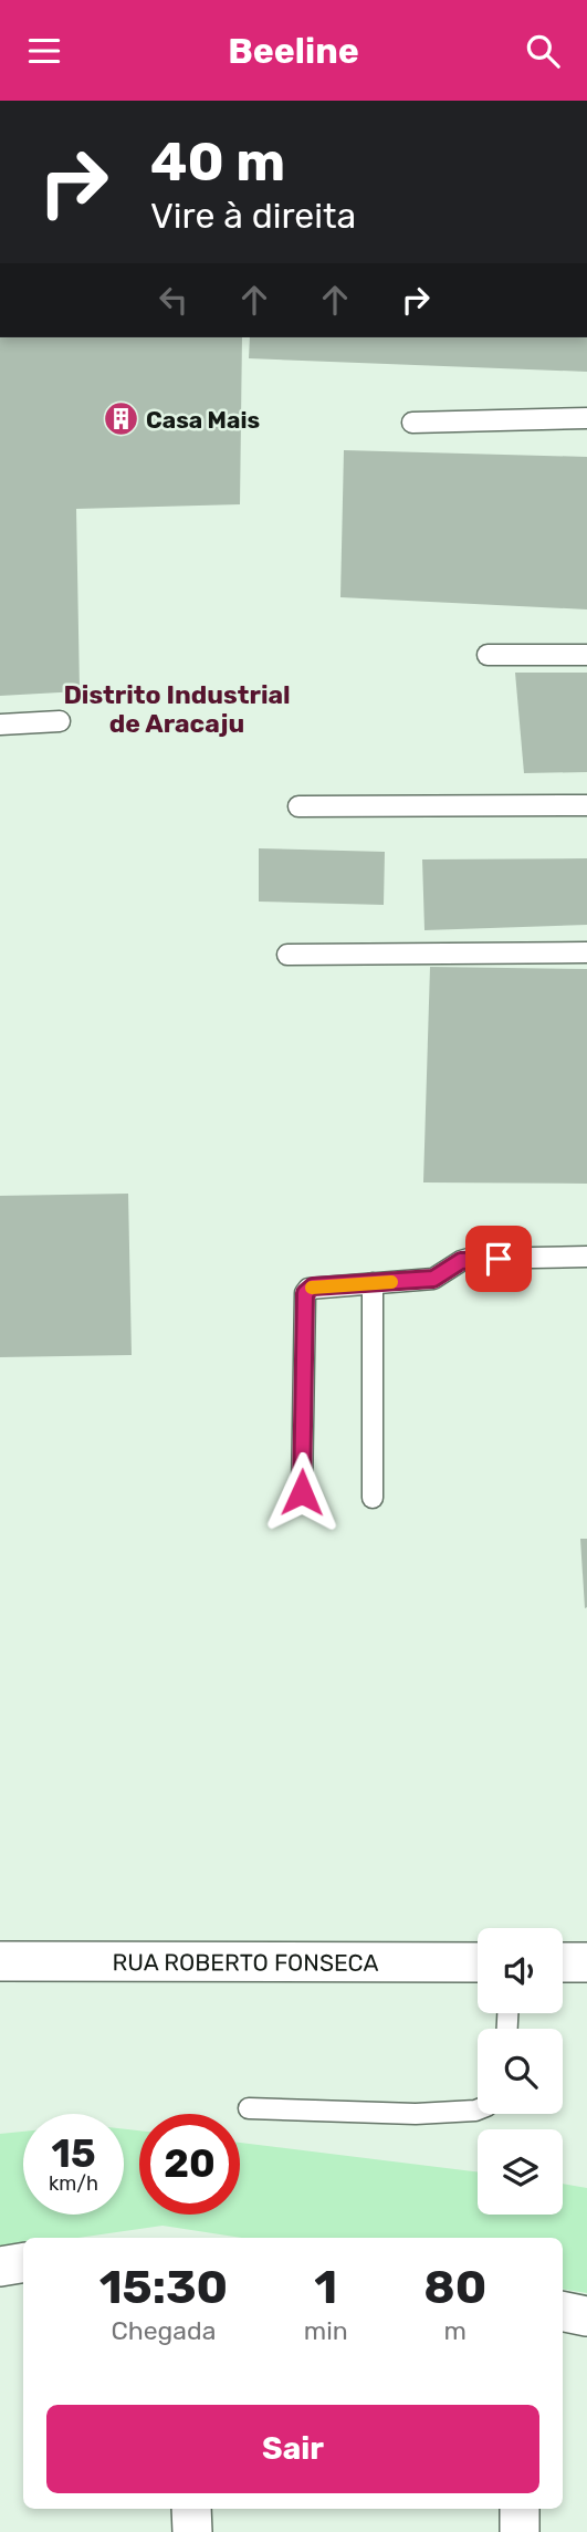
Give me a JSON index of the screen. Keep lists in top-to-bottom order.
{
  "streets": {
    "street": ["RUA ROBERTO FONSECA"]
  },
  "districts": ["Distrito Industrial de Aracaju"],
  "places": {
    "building": ["Casa Mais"]
  },
  "page": {
    "header": "Beeline",
    "turn": ["40 m", "Vire à direita"],
    "speed": "15 km/h",
    "limit": "20",
    "eta": [
      "15:30",
      "Chegada",
      "1",
      "min",
      "80",
      "m"
    ],
    "buttons": "Sair"
  }
}
